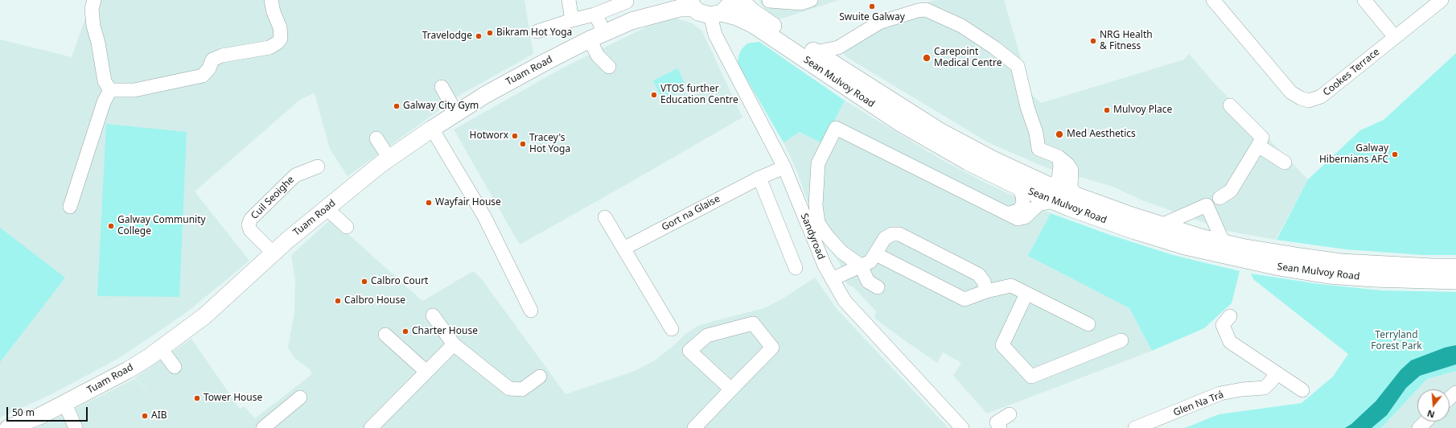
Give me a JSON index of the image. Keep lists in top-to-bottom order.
{
  "streets": {
    "main road": ["Tuam Road", "Sean Mulvoy Road"],
    "street": [
      "Cookes Terrace",
      "Cuil Seoighe",
      "Gort na Glaise",
      "Sandyroad",
      "Glen Na Trá"
    ]
  },
  "crossings": [
    ["Tuam Road", "Sean Mulvoy Road"],
    ["Tuam Road", "Cuil Seoighe"],
    ["Sean Mulvoy Road", "Sandyroad"],
    ["Gort na Glaise", "Sandyroad"]
  ],
  "parks": ["Terryland Forest Park"],
  "places": [
    "Swuite Galway",
    "Bikram Hot Yoga",
    "Travelodge",
    "NRG Health & Fitness",
    "Carepoint Medical Centre",
    "VTOS further Education Centre",
    "Galway City Gym",
    "Mulvoy Place",
    "Med Aesthetics",
    "Hotworx",
    "Tracey's Hot Yoga",
    "Galway Hibernians AFC",
    "Wayfair House",
    "Galway Community College",
    "Calbro Court",
    "Calbro House",
    "Charter House",
    "Tower House",
    "AIB"
  ],
  "scale_bar": "50 m",
  "north": "bottom"
}
